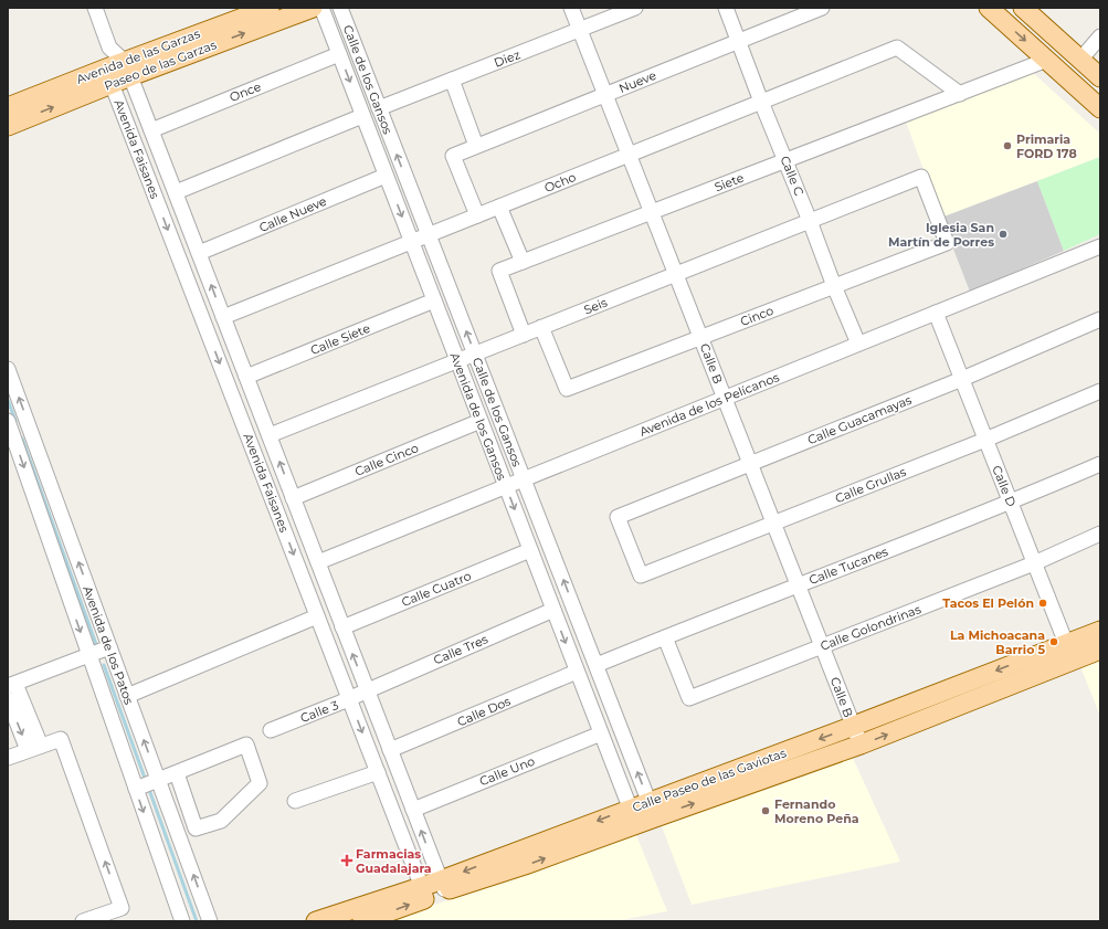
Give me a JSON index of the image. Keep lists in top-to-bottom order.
{
  "streets": {
    "main road": ["Avenida de las Garzas", "Paseo de las Garzas", "Calle Paseo de las Gaviotas"],
    "street": [
      "Diez",
      "Calle de los Gansos",
      "Nueve",
      "Once",
      "Avenida Faisanes",
      "Calle C",
      "Ocho",
      "Siete",
      "Calle Nueve",
      "Seis",
      "Cinco",
      "Calle Siete",
      "Calle B",
      "Avenida de los Pelícanos",
      "Avenida de los Gansos",
      "Calle Guacamayas",
      "Calle Cinco",
      "Calle Grullas",
      "Calle D",
      "Calle Tucanes",
      "Calle Cuatro",
      "Calle Golondrinas",
      "Avenida de los Patos",
      "Calle Tres",
      "Calle 3",
      "Calle Dos",
      "Calle Uno"
    ]
  },
  "crossings": [
    ["Avenida de las Garzas", "Paseo de las Garzas"],
    ["Avenida de las Garzas", "Avenida Faisanes"],
    ["Diez", "Calle de los Gansos"],
    ["Diez", "Calle B"],
    ["Paseo de las Garzas", "Avenida Faisanes"],
    ["Calle de los Gansos", "Ocho"],
    ["Calle de los Gansos", "Seis"],
    ["Calle de los Gansos", "Avenida de los Pelícanos"],
    ["Calle de los Gansos", "Calle Tucanes"],
    ["Calle de los Gansos", "Calle Paseo de las Gaviotas"],
    ["Nueve", "Calle C"],
    ["Nueve", "Ocho"],
    ["Nueve", "Calle B"],
    ["Once", "Avenida Faisanes"],
    ["Once", "Avenida de los Gansos"],
    ["Avenida Faisanes", "Ocho"],
    ["Avenida Faisanes", "Calle Nueve"],
    ["Avenida Faisanes", "Seis"],
    ["Avenida Faisanes", "Calle Siete"],
    ["Avenida Faisanes", "Avenida de los Pelícanos"],
    ["Avenida Faisanes", "Calle Cinco"],
    ["Avenida Faisanes", "Calle Cuatro"],
    ["Avenida Faisanes", "Calle Tres"],
    ["Avenida Faisanes", "Calle 3"],
    ["Avenida Faisanes", "Calle Dos"],
    ["Avenida Faisanes", "Calle Uno"],
    ["Avenida Faisanes", "Calle Paseo de las Gaviotas"],
    ["Calle C", "Ocho"],
    ["Calle C", "Siete"],
    ["Calle C", "Seis"],
    ["Calle C", "Cinco"],
    ["Calle C", "Avenida de los Pelícanos"],
    ["Ocho", "Siete"],
    ["Ocho", "Calle B"],
    ["Ocho", "Avenida de los Gansos"],
    ["Siete", "Seis"],
    ["Siete", "Calle B"],
    ["Calle Nueve", "Avenida de los Gansos"],
    ["Seis", "Cinco"],
    ["Seis", "Calle B"],
    ["Seis", "Avenida de los Gansos"],
    ["Cinco", "Calle B"],
    ["Calle Siete", "Avenida de los Gansos"],
    ["Calle B", "Avenida de los Pelícanos"],
    ["Calle B", "Calle Guacamayas"],
    ["Calle B", "Calle Grullas"],
    ["Calle B", "Calle Tucanes"],
    ["Calle B", "Calle Golondrinas"],
    ["Calle B", "Calle Paseo de las Gaviotas"],
    ["Avenida de los Pelícanos", "Avenida de los Gansos"],
    ["Avenida de los Pelícanos", "Calle D"],
    ["Avenida de los Gansos", "Calle Cinco"],
    ["Avenida de los Gansos", "Calle Cuatro"],
    ["Avenida de los Gansos", "Calle Tres"],
    ["Avenida de los Gansos", "Calle Dos"],
    ["Avenida de los Gansos", "Calle Uno"],
    ["Avenida de los Gansos", "Calle Paseo de las Gaviotas"],
    ["Calle Guacamayas", "Calle Grullas"],
    ["Calle Guacamayas", "Calle D"],
    ["Calle Grullas", "Calle D"],
    ["Calle D", "Calle Tucanes"],
    ["Calle D", "Calle Golondrinas"],
    ["Calle D", "Calle Paseo de las Gaviotas"],
    ["Calle Tucanes", "Calle Golondrinas"],
    ["Calle Tres", "Calle 3"]
  ],
  "one_way": ["Paseo de las Garzas", "Calle de los Gansos"],
  "places": {
    "other": [
      "Primaria FORD 178",
      "Iglesia San Martín de Porres",
      "Tacos El Pelón",
      "La Michoacana Barrio 5",
      "Fernando Moreno Peña"
    ],
    "health": ["Farmacias Guadalajara"]
  }
}
